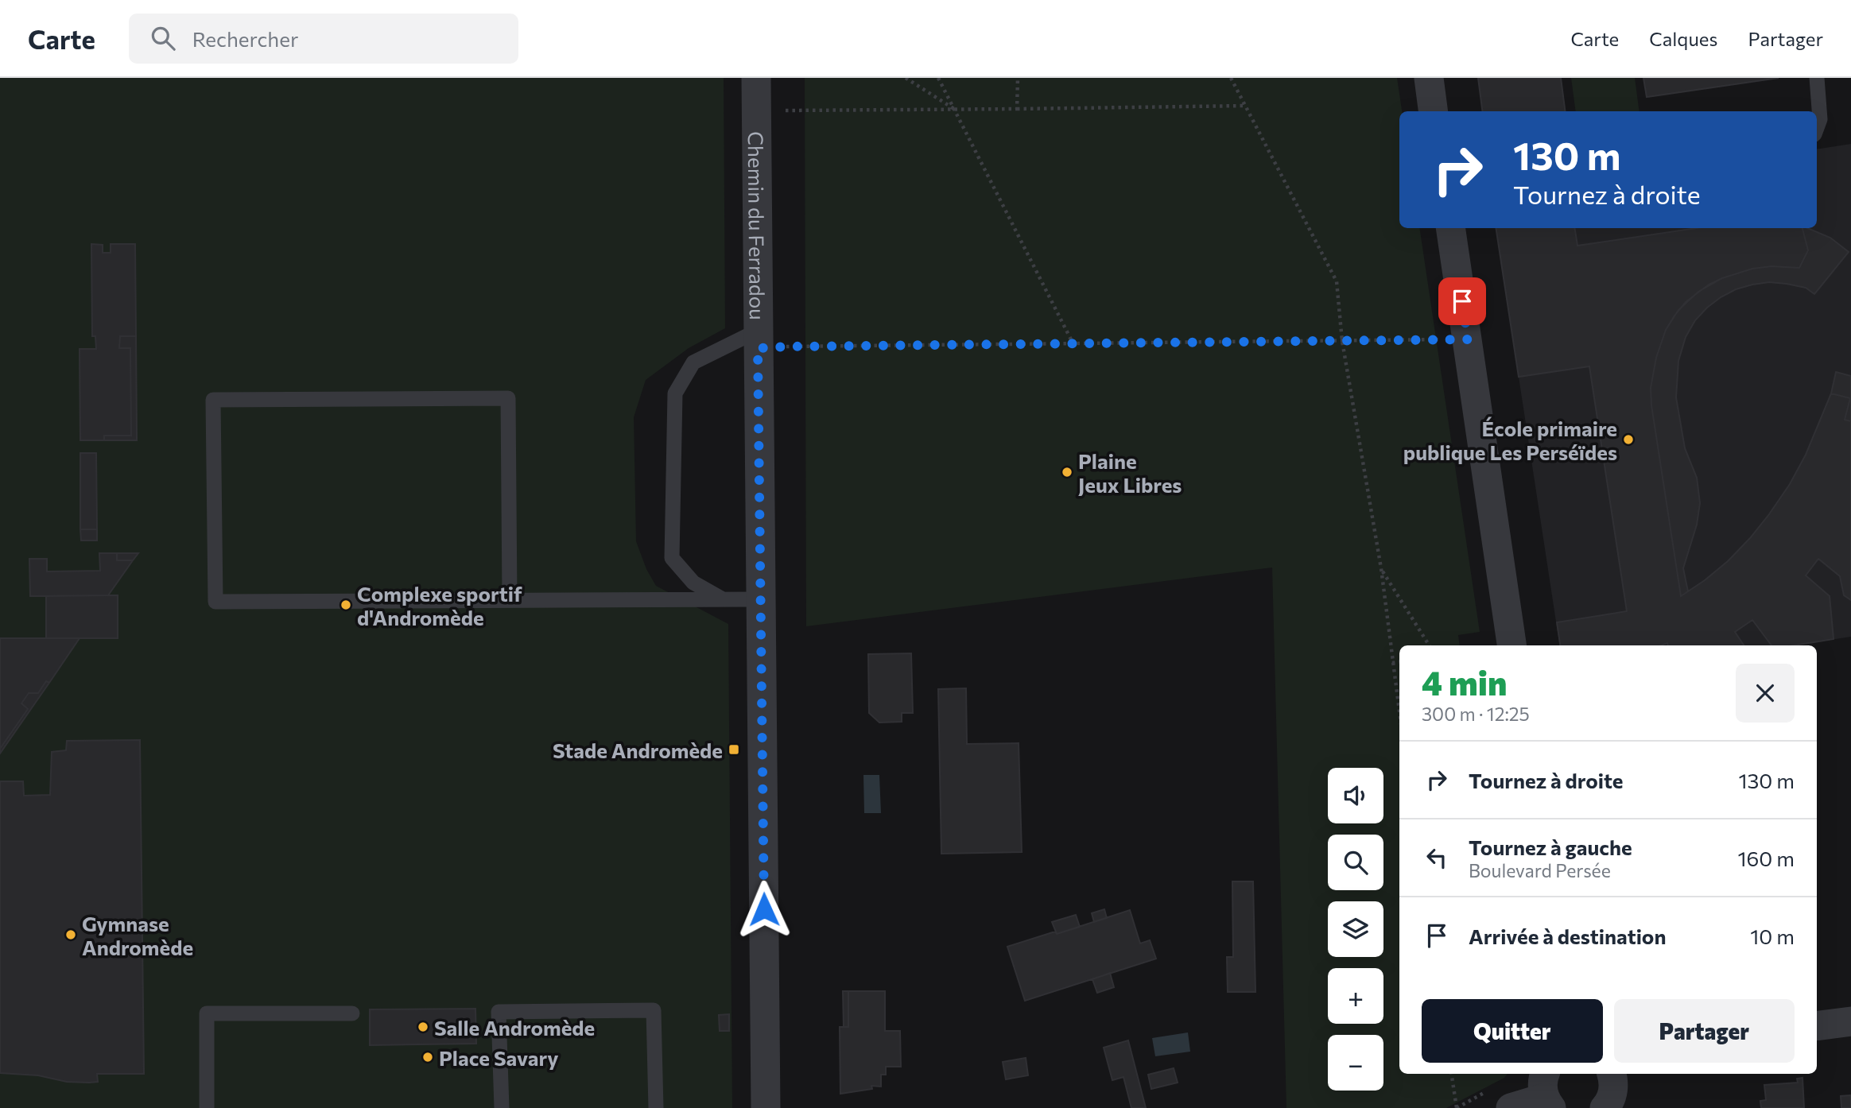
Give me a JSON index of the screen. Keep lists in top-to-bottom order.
{
  "streets": {
    "street": ["Chemin du Ferradou"]
  },
  "places": {
    "other": [
      "École primaire publique Les Perséïdes",
      "Plaine Jeux Libres",
      "Complexe sportif d'Andromède",
      "Gymnase Andromède",
      "Salle Andromède",
      "Place Savary"
    ],
    "transit": ["Stade Andromède"]
  },
  "page": {
    "header": "Carte",
    "search": "Rechercher",
    "nav": ["Carte", "Calques", "Partager"],
    "turn": ["130 m", "Tournez à droite"],
    "heading": ["4 min", "300 m · 12:25"],
    "list": [
      {
        "name": "Tournez à droite",
        "value": "130 m"
      },
      {
        "name": "Tournez à gauche",
        "note": "Boulevard Persée",
        "value": "160 m"
      },
      {
        "name": "Arrivée à destination",
        "value": "10 m"
      }
    ],
    "map_buttons": ["+", "−"],
    "buttons": ["Quitter", "Partager"]
  }
}
